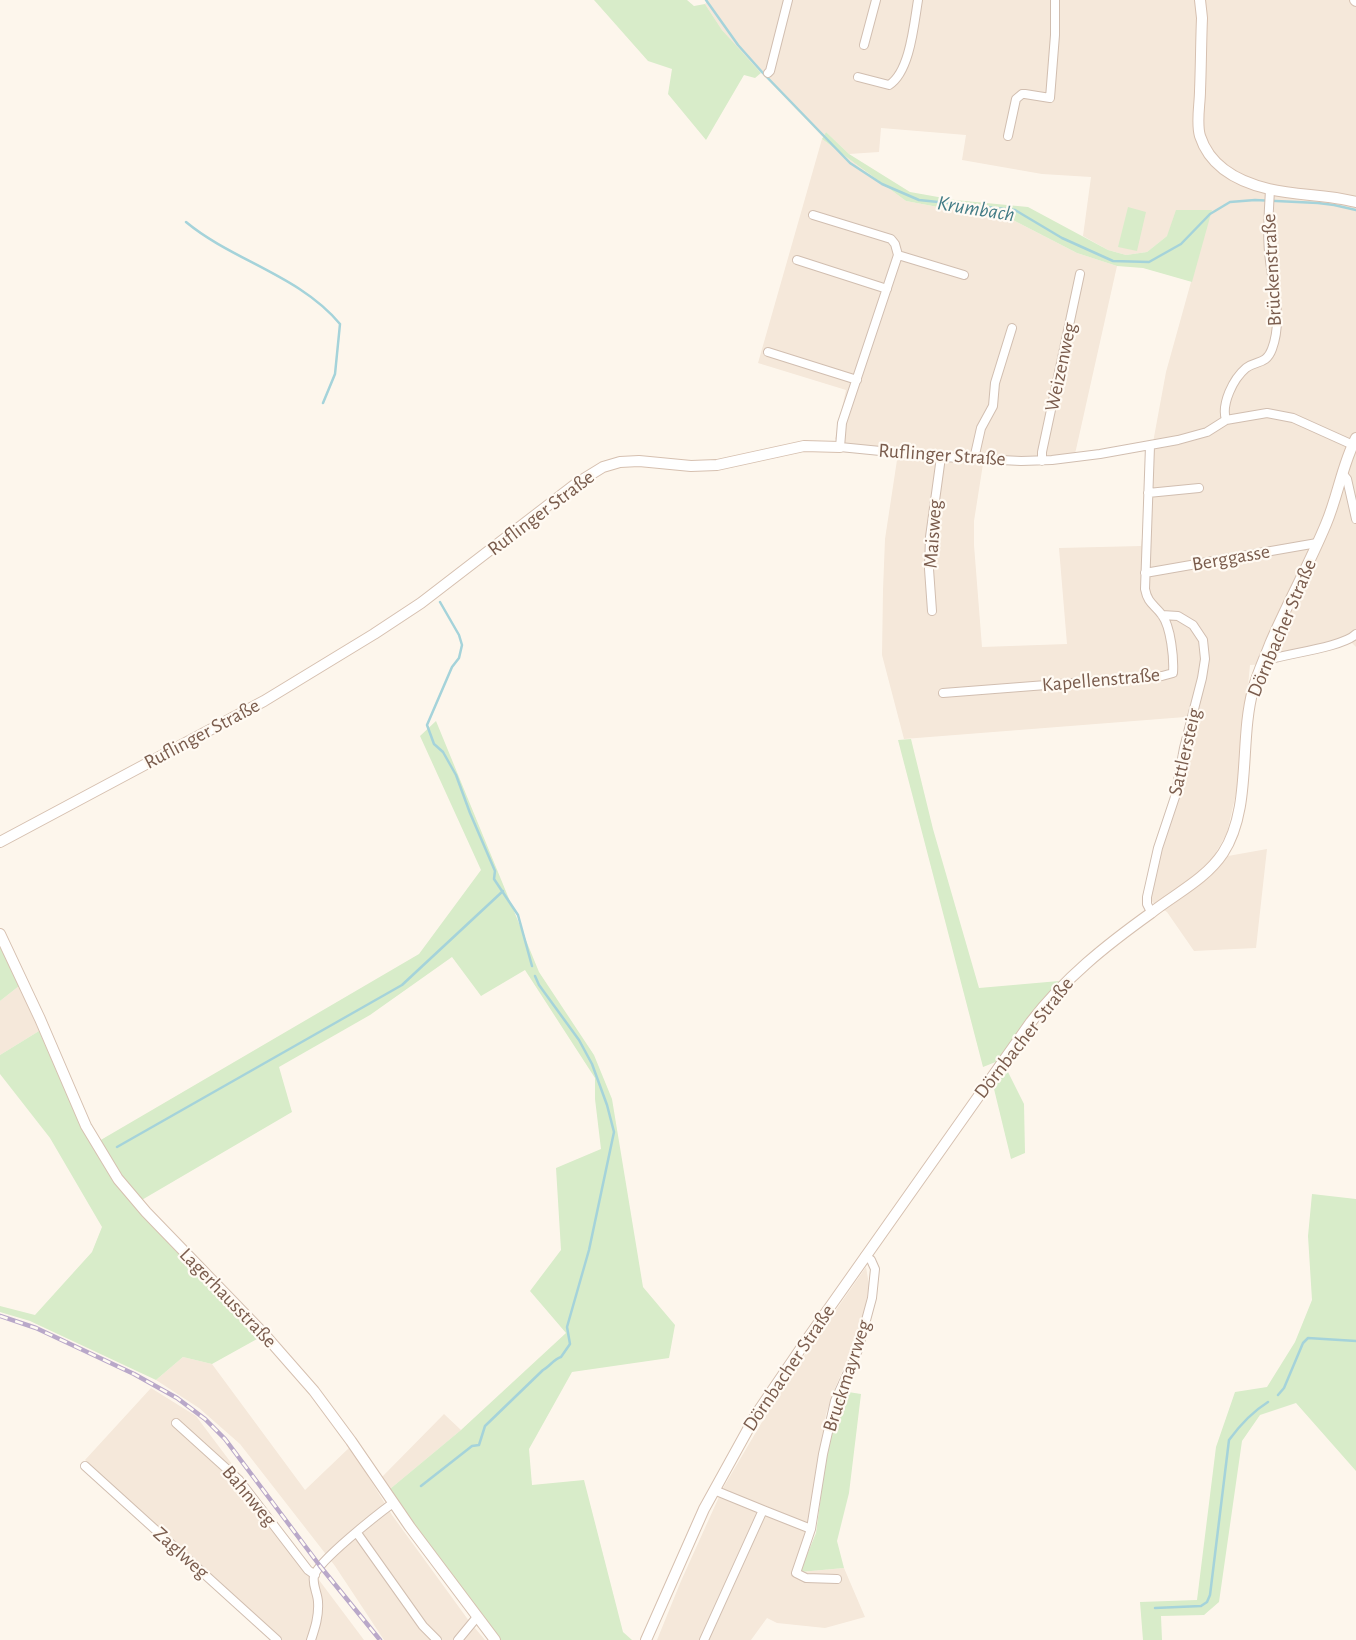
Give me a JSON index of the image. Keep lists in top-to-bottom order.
{
  "streets": {
    "street": [
      "Brückenstraße",
      "Weizenweg",
      "Ruflinger Straße",
      "Maisweg",
      "Berggasse",
      "Dörnbacher Straße",
      "Kapellenstraße",
      "Sattlersteig",
      "Lagerhausstraße",
      "Bruckmayrweg",
      "Bahnweg",
      "Zaglweg"
    ]
  },
  "crossings": [
    ["Brückenstraße", "Ruflinger Straße"],
    ["Weizenweg", "Ruflinger Straße"],
    ["Ruflinger Straße", "Maisweg"],
    ["Ruflinger Straße", "Dörnbacher Straße"],
    ["Ruflinger Straße", "Kapellenstraße"],
    ["Berggasse", "Dörnbacher Straße"],
    ["Berggasse", "Kapellenstraße"],
    ["Dörnbacher Straße", "Sattlersteig"],
    ["Dörnbacher Straße", "Bruckmayrweg"],
    ["Kapellenstraße", "Sattlersteig"]
  ],
  "water": ["Krumbach"]
}
